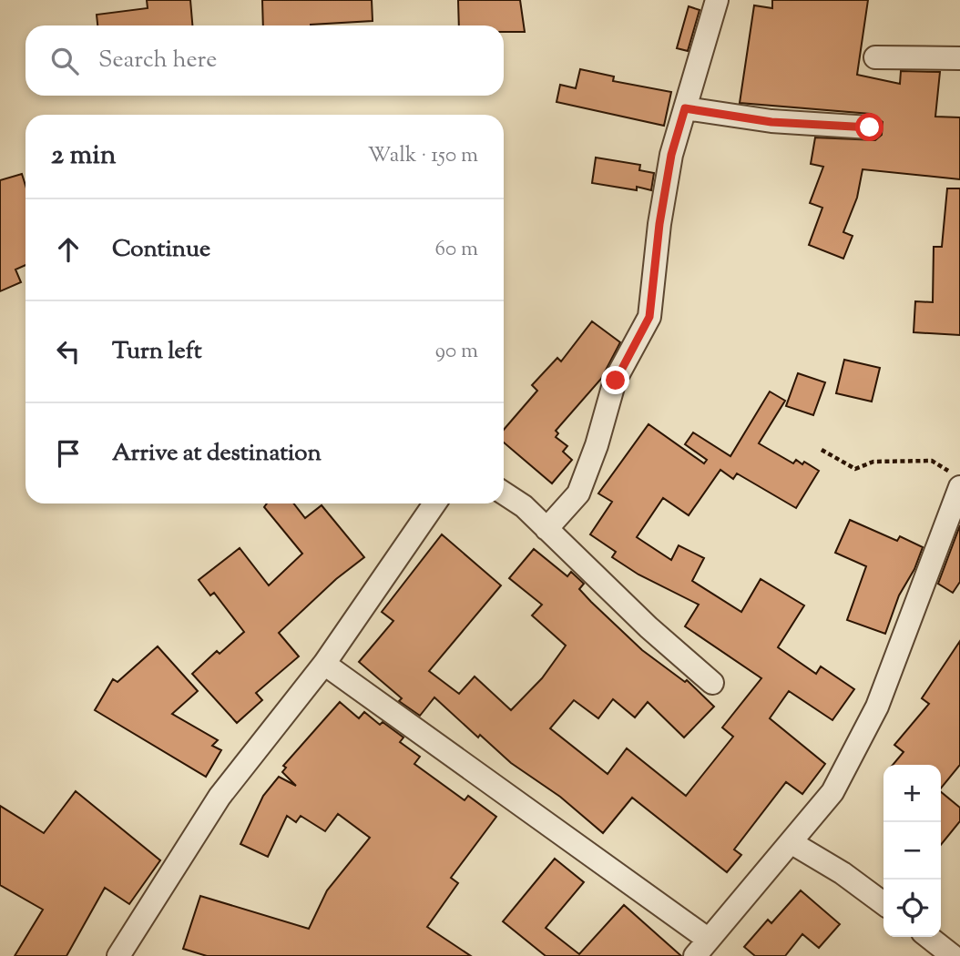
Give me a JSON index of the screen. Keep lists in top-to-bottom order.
{
  "page": {
    "search": "Search here",
    "heading": ["2 min", "Walk · 150 m"],
    "list": [
      ["Continue", "60 m"],
      ["Turn left", "90 m"],
      "Arrive at destination"
    ],
    "map_buttons": ["+", "−"]
  }
}
